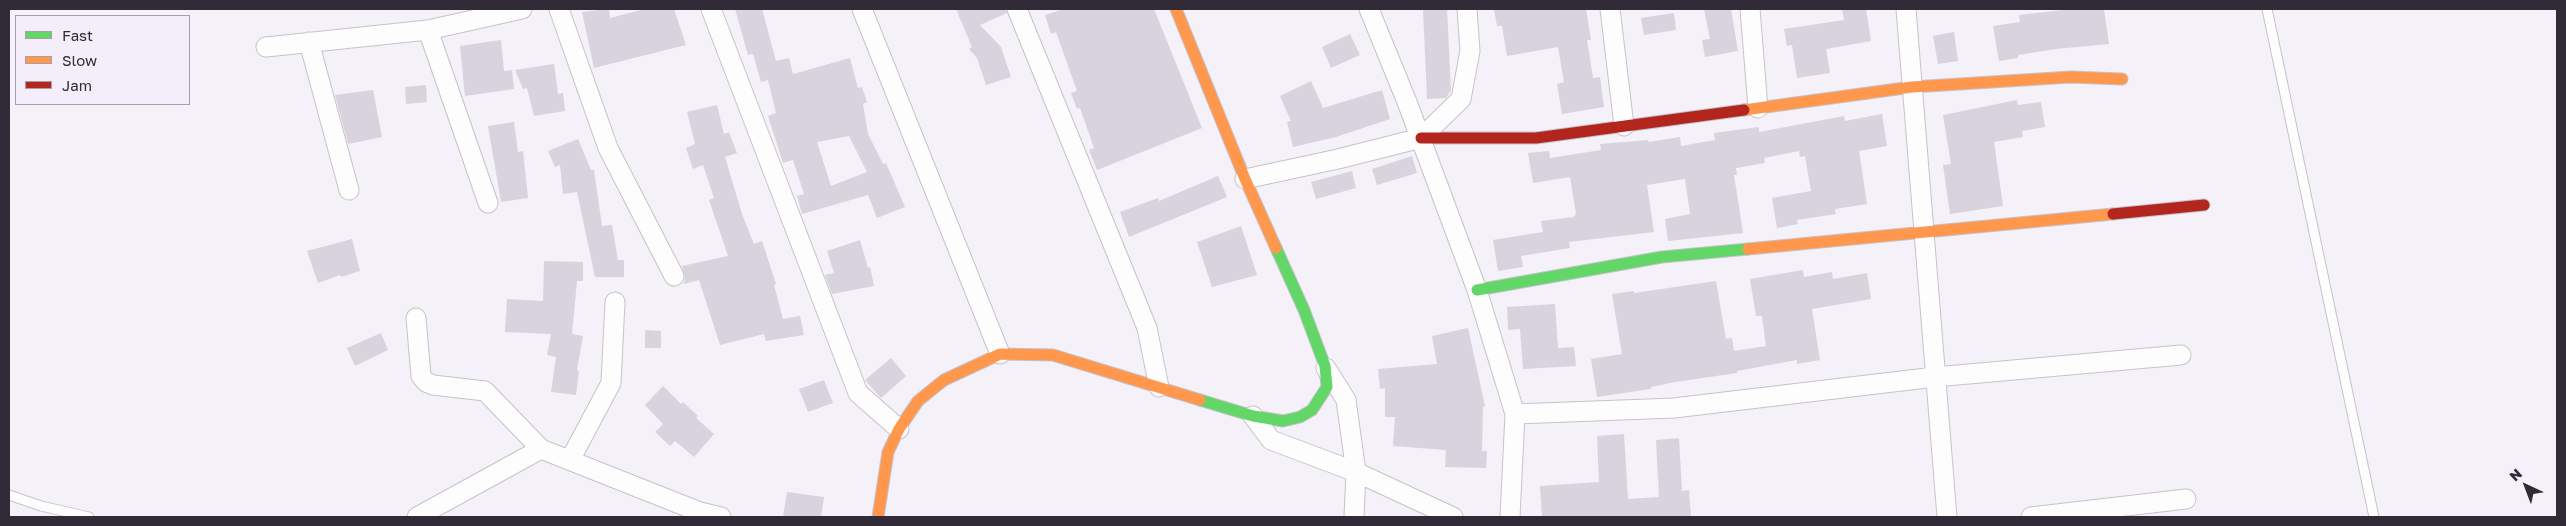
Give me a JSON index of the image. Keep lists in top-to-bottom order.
{
  "legend": ["Fast", "Slow", "Jam"],
  "north": "top left"
}
